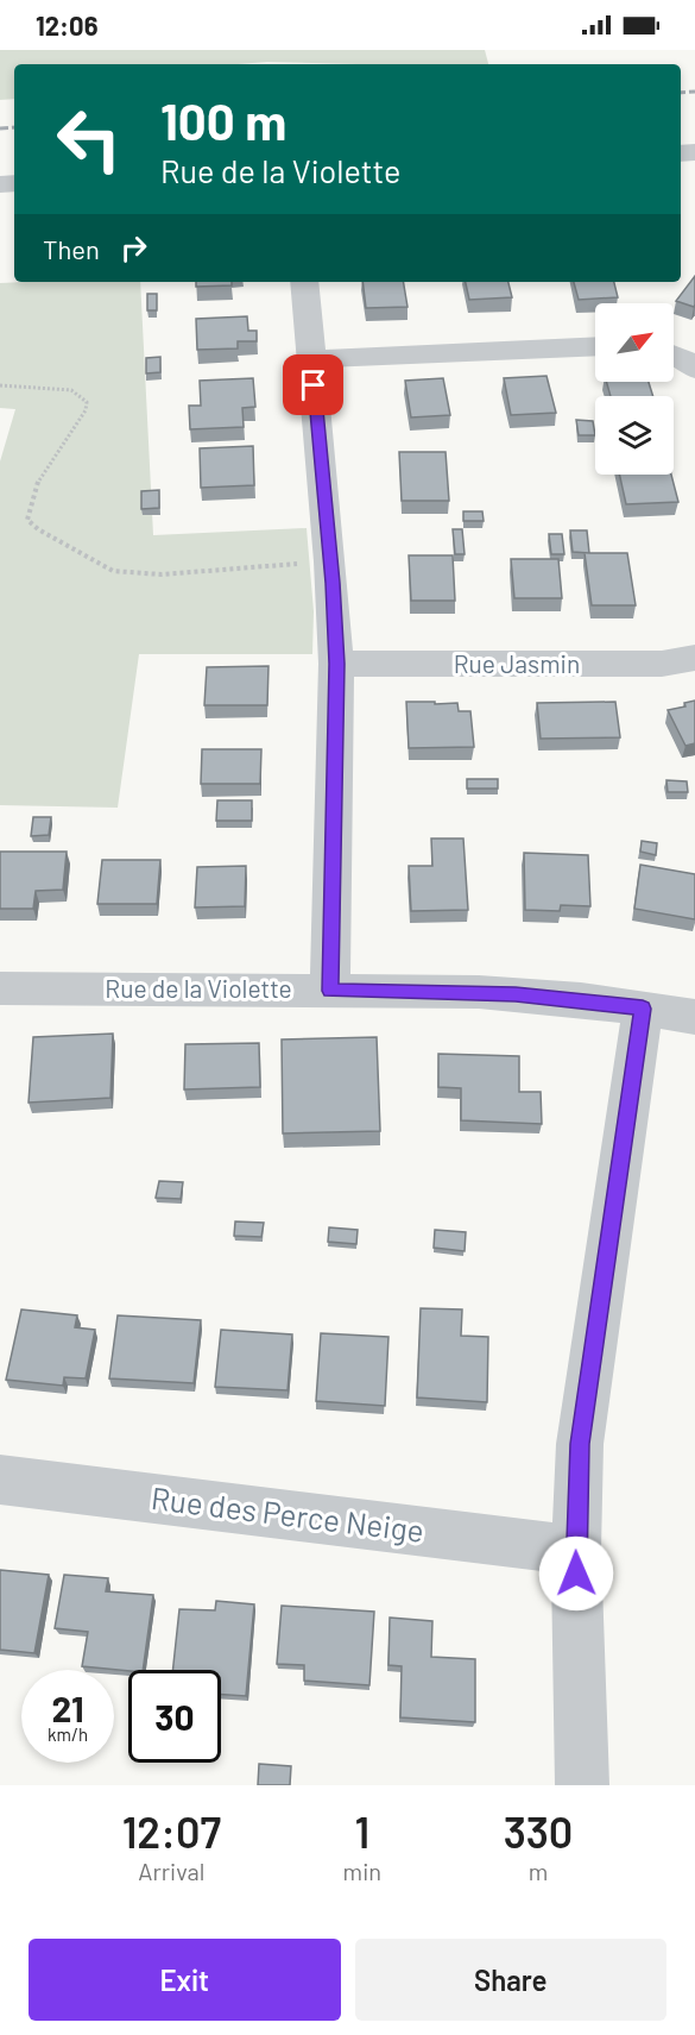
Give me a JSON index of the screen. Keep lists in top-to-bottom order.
{
  "streets": {
    "street": ["Rue Jasmin", "Rue de la Violette", "Rue des Perce Neige"]
  },
  "north": "top right",
  "page": {
    "status": "12:06",
    "turn": ["100 m", "Rue de la Violette"],
    "then": "Then",
    "speed": "21 km/h",
    "limit": "30",
    "eta": [
      "12:07",
      "Arrival",
      "1",
      "min",
      "330",
      "m"
    ],
    "buttons": ["Exit", "Share"]
  }
}
